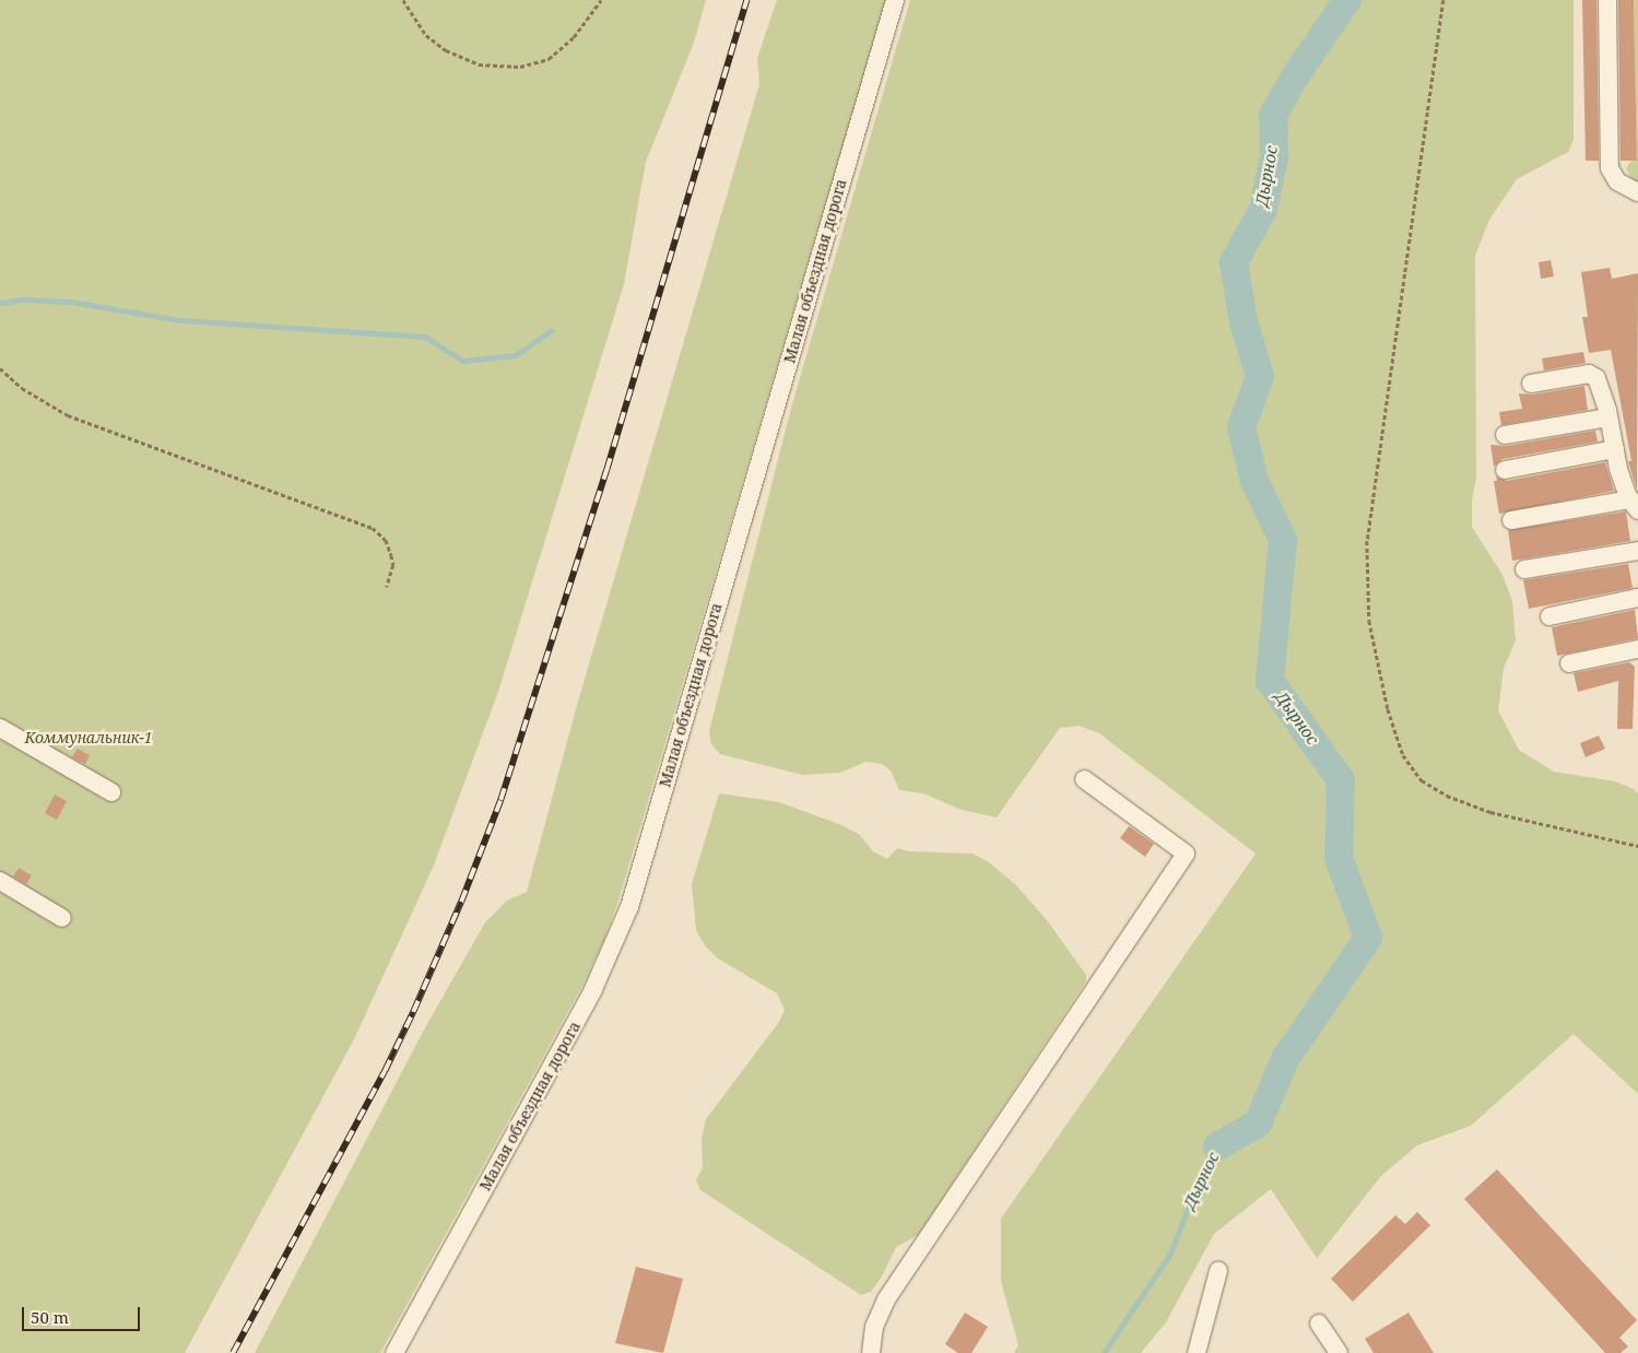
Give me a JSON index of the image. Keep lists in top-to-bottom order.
{
  "streets": {
    "street": ["Малая объездная дорога"]
  },
  "water": ["Дырнос"],
  "parks": ["Коммунальник-1"],
  "scale_bar": "50 m"
}
